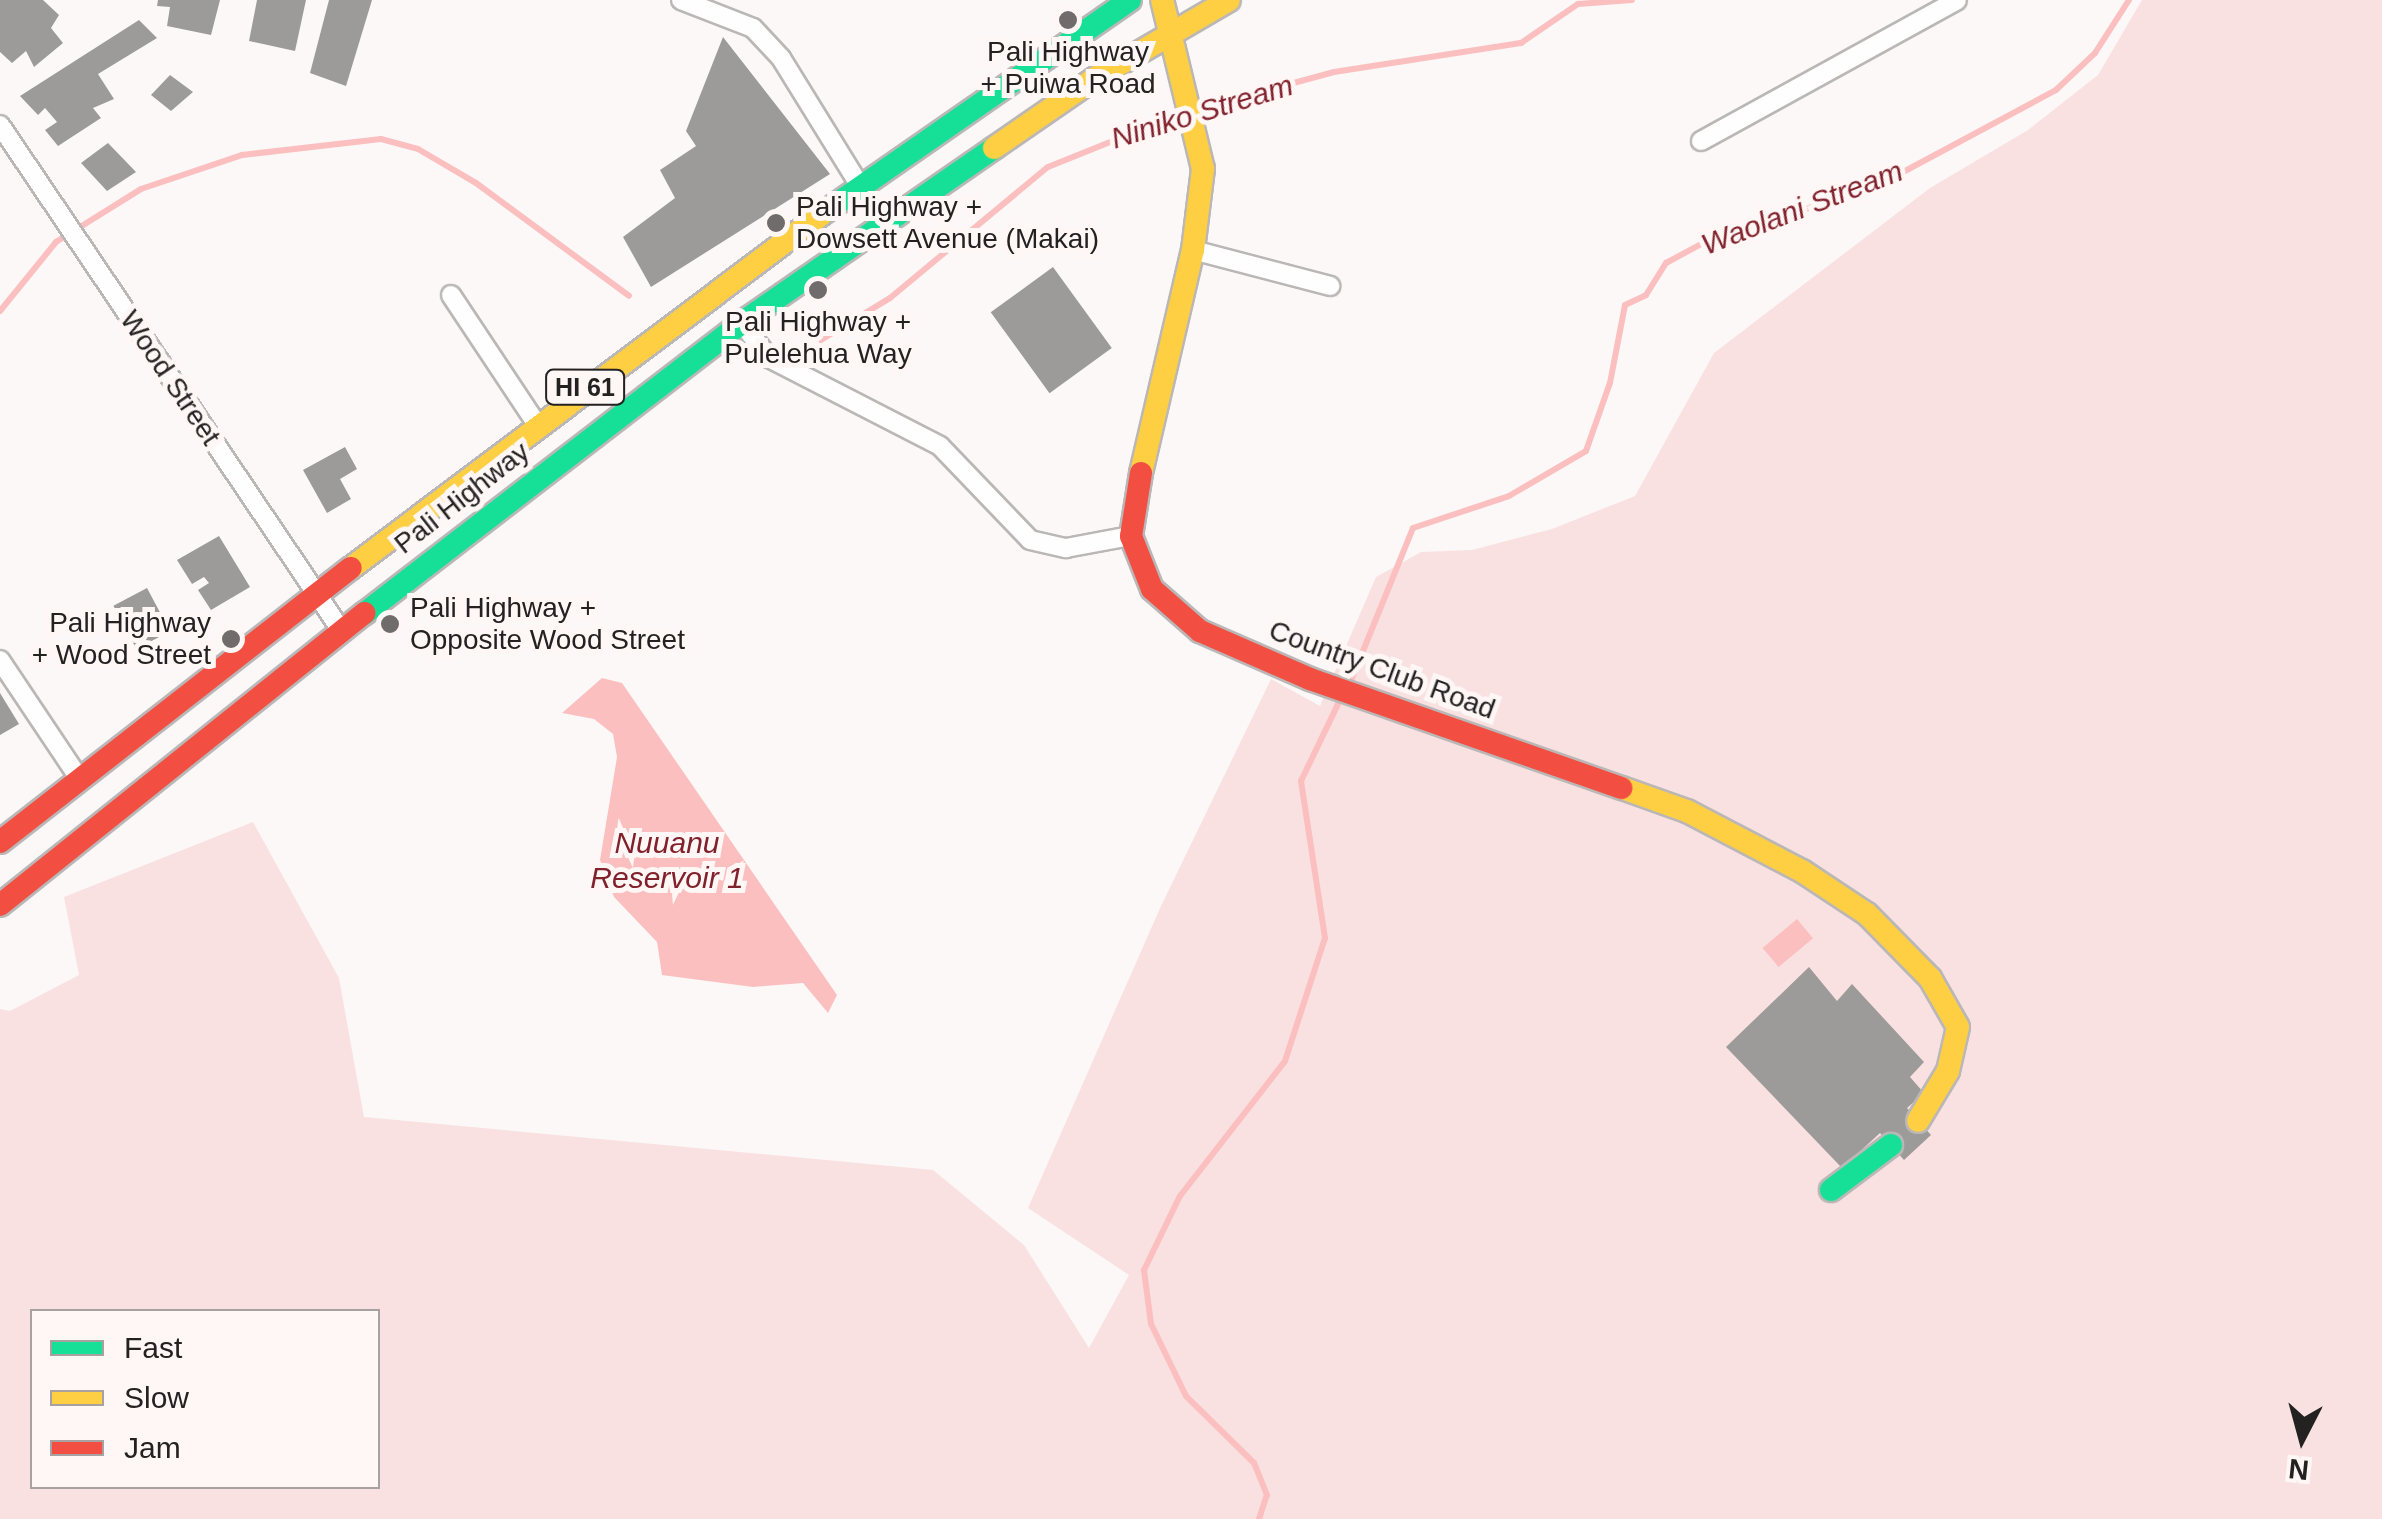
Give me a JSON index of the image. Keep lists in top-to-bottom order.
{
  "streets": {
    "main road": ["HI 61", "Pali Highway", "Country Club Road"],
    "street": ["Wood Street"]
  },
  "crossings": [
    ["Wood Street", "Pali Highway"]
  ],
  "water": ["Niniko Stream", "Waolani Stream", "Nuuanu Reservoir 1"],
  "places": [
    "Pali Highway + Puiwa Road",
    "Pali Highway + Dowsett Avenue (Makai)",
    "Pali Highway + Pulelehua Way",
    "Pali Highway + Opposite Wood Street",
    "Pali Highway + Wood Street"
  ],
  "legend": ["Fast", "Slow", "Jam"],
  "north": "bottom"
}
